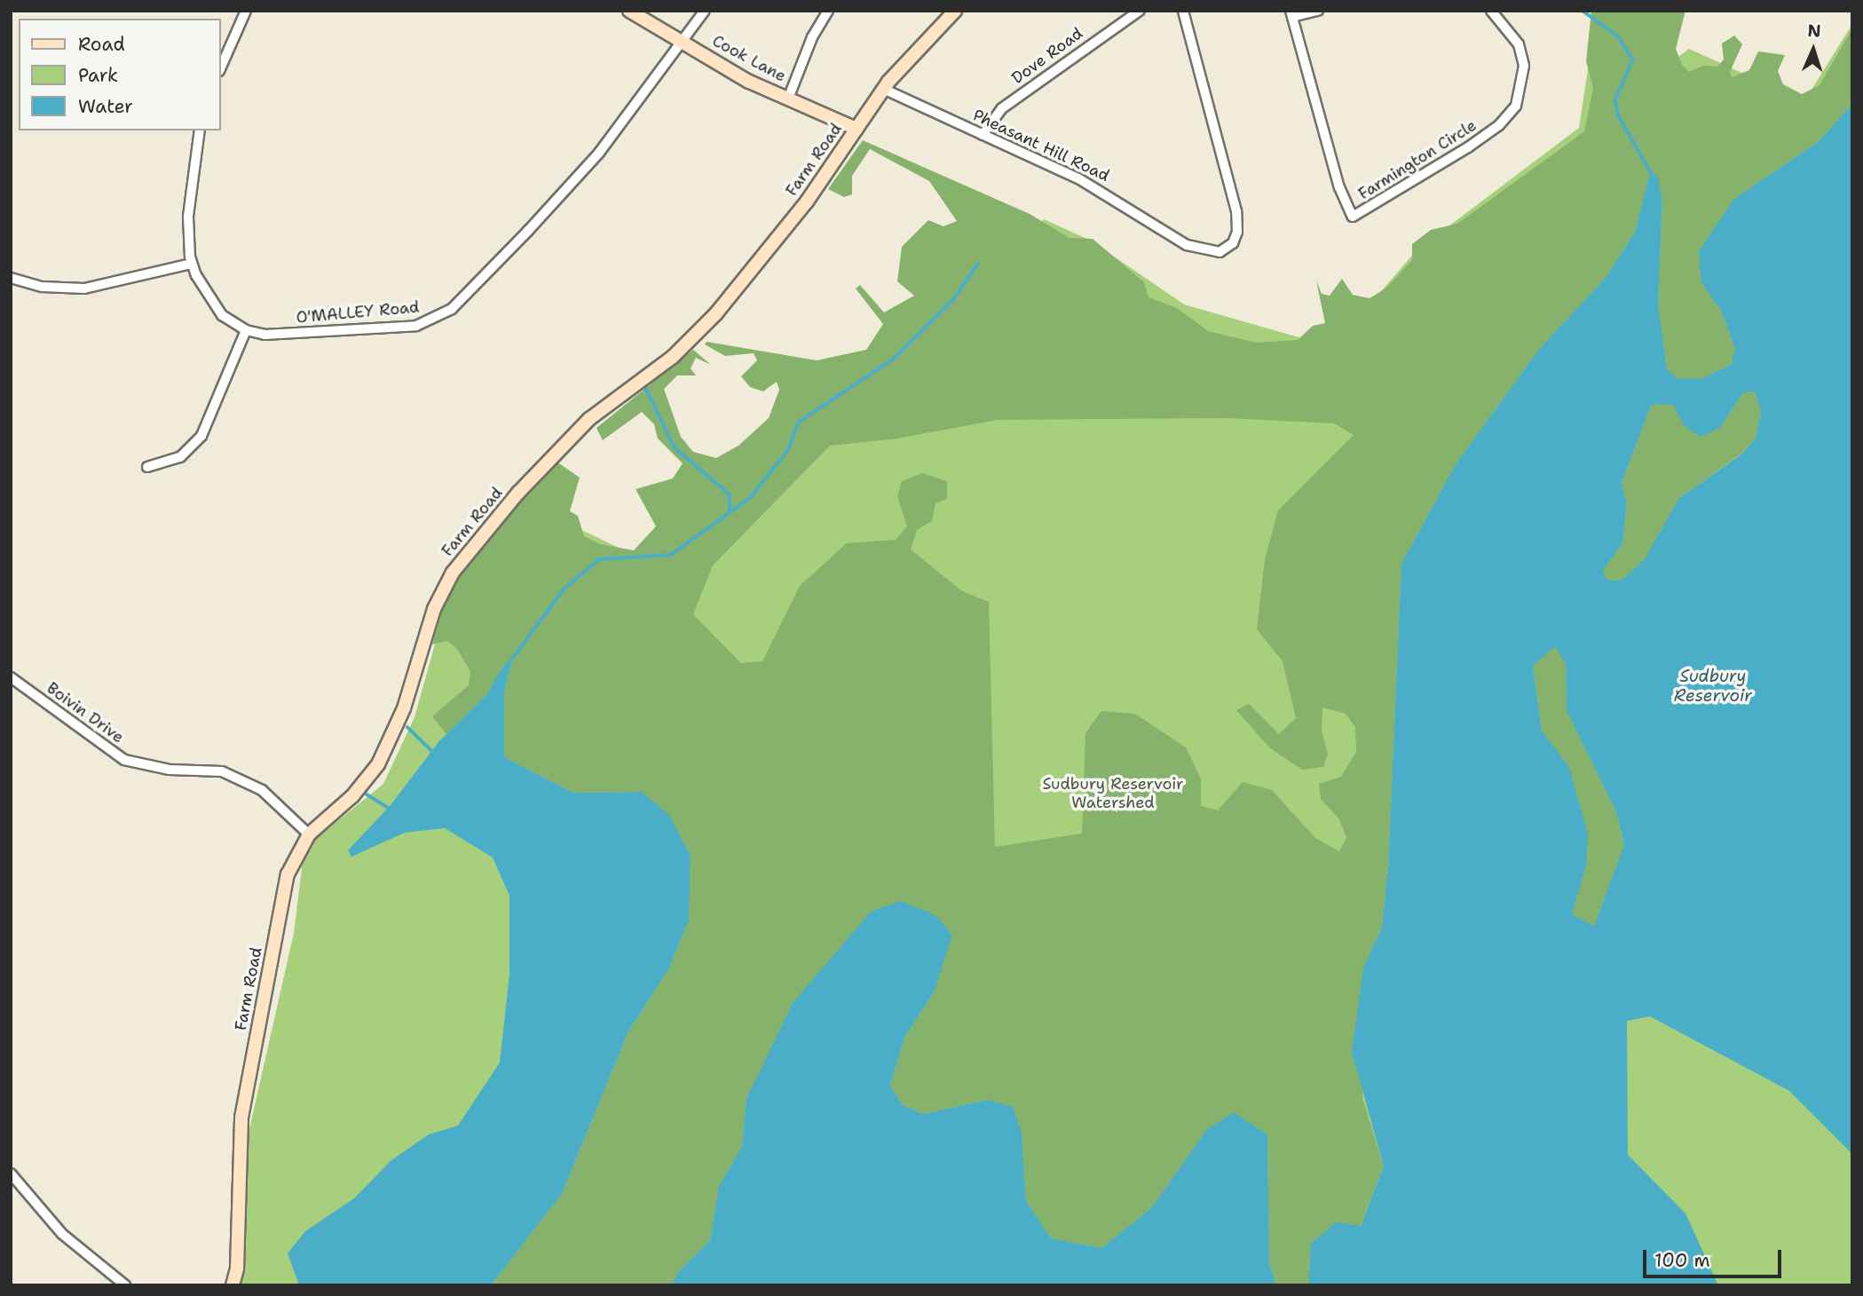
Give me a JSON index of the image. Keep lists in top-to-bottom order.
{
  "streets": {
    "street": [
      "Dove Road",
      "Cook Lane",
      "Pheasant Hill Road",
      "Farm Road",
      "Farmington Circle",
      "O'MALLEY Road",
      "Boivin Drive"
    ]
  },
  "crossings": [
    ["Dove Road", "Pheasant Hill Road"],
    ["Cook Lane", "Farm Road"],
    ["Cook Lane", "O'MALLEY Road"],
    ["Pheasant Hill Road", "Farm Road"],
    ["Farm Road", "Boivin Drive"]
  ],
  "water": ["Sudbury Reservoir"],
  "parks": ["Sudbury Reservoir Watershed"],
  "legend": ["Road", "Park", "Water"],
  "scale_bar": "100 m",
  "north": "top"
}
